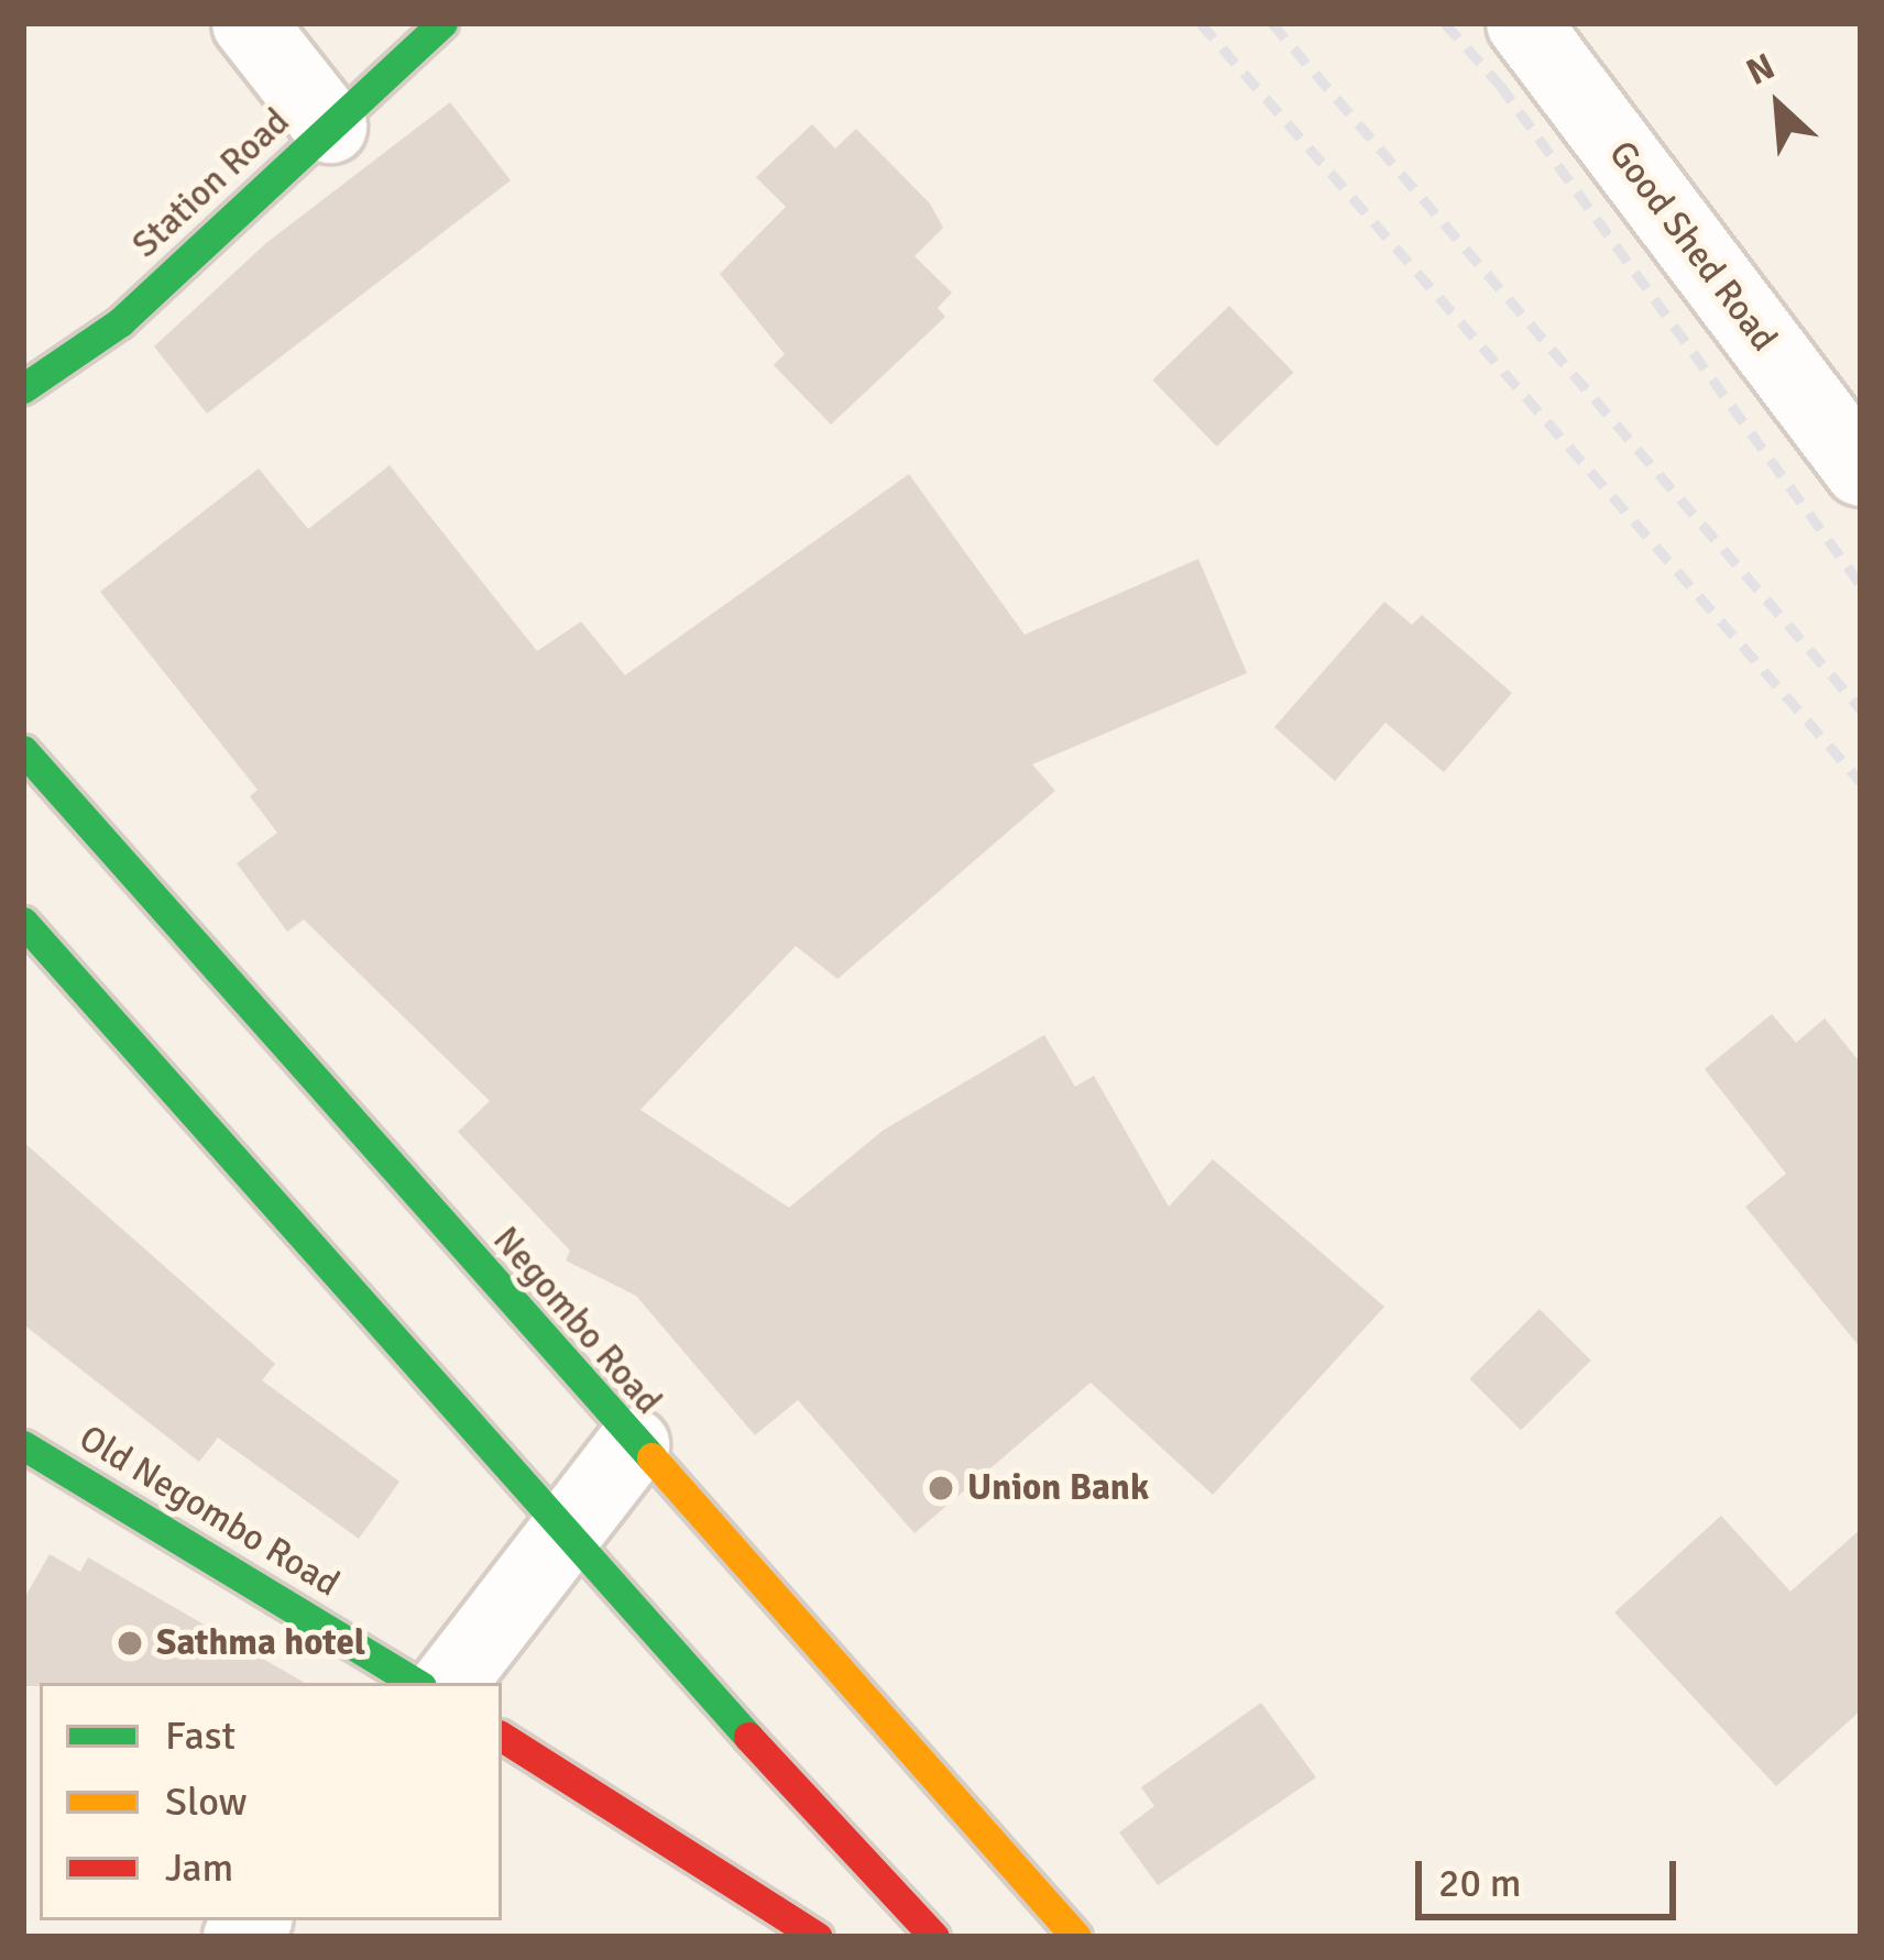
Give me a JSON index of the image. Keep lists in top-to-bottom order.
{
  "streets": {
    "main road": ["Station Road", "Negombo Road", "Old Negombo Road"],
    "street": ["Good Shed Road"]
  },
  "places": ["Union Bank", "Sathma hotel"],
  "legend": ["Fast", "Slow", "Jam"],
  "scale_bar": "20 m",
  "north": "top left"
}
